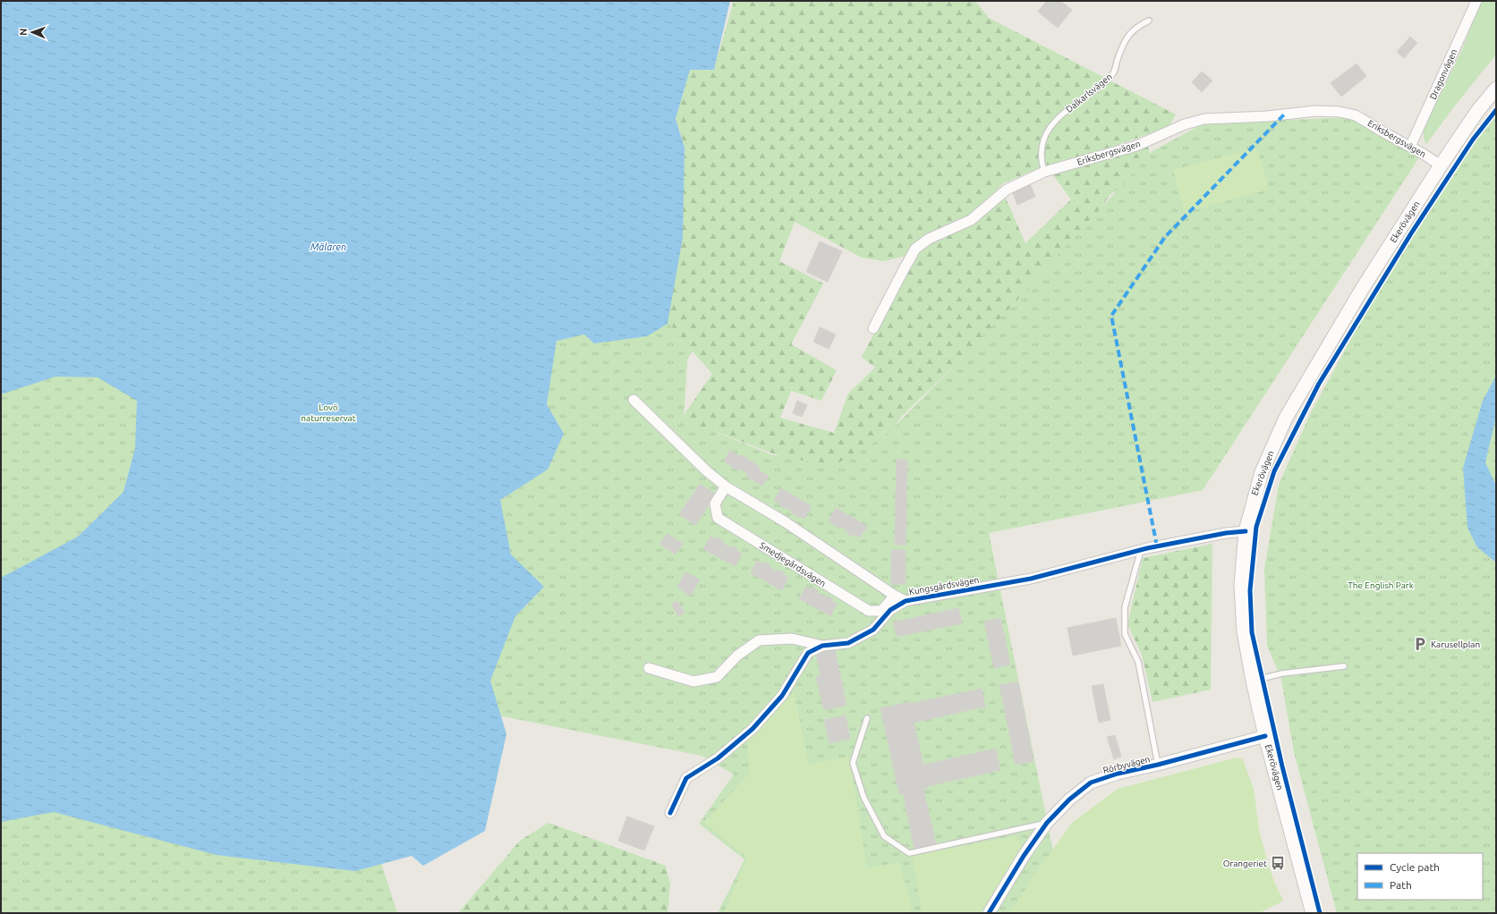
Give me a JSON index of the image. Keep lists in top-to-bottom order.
{
  "streets": {
    "main road": ["Ekerövägen"],
    "street": [
      "Dragonvägen",
      "Eriksbergsvägen",
      "Smedjegårdsvägen",
      "Kungsgårdsvägen",
      "Rörbyvägen"
    ],
    "lane": ["Dalkarlsvägen"]
  },
  "crossings": [
    ["Dragonvägen", "Eriksbergsvägen"],
    ["Dalkarlsvägen", "Eriksbergsvägen"],
    ["Eriksbergsvägen", "Ekerövägen"],
    ["Ekerövägen", "Kungsgårdsvägen"],
    ["Ekerövägen", "Rörbyvägen"]
  ],
  "water": ["Mälaren"],
  "parks": ["Lovö naturreservat", "The English Park"],
  "places": {
    "parking": ["Karusellplan"],
    "bus stop": ["Orangeriet"]
  },
  "legend": ["Cycle path", "Path"],
  "north": "left"
}
